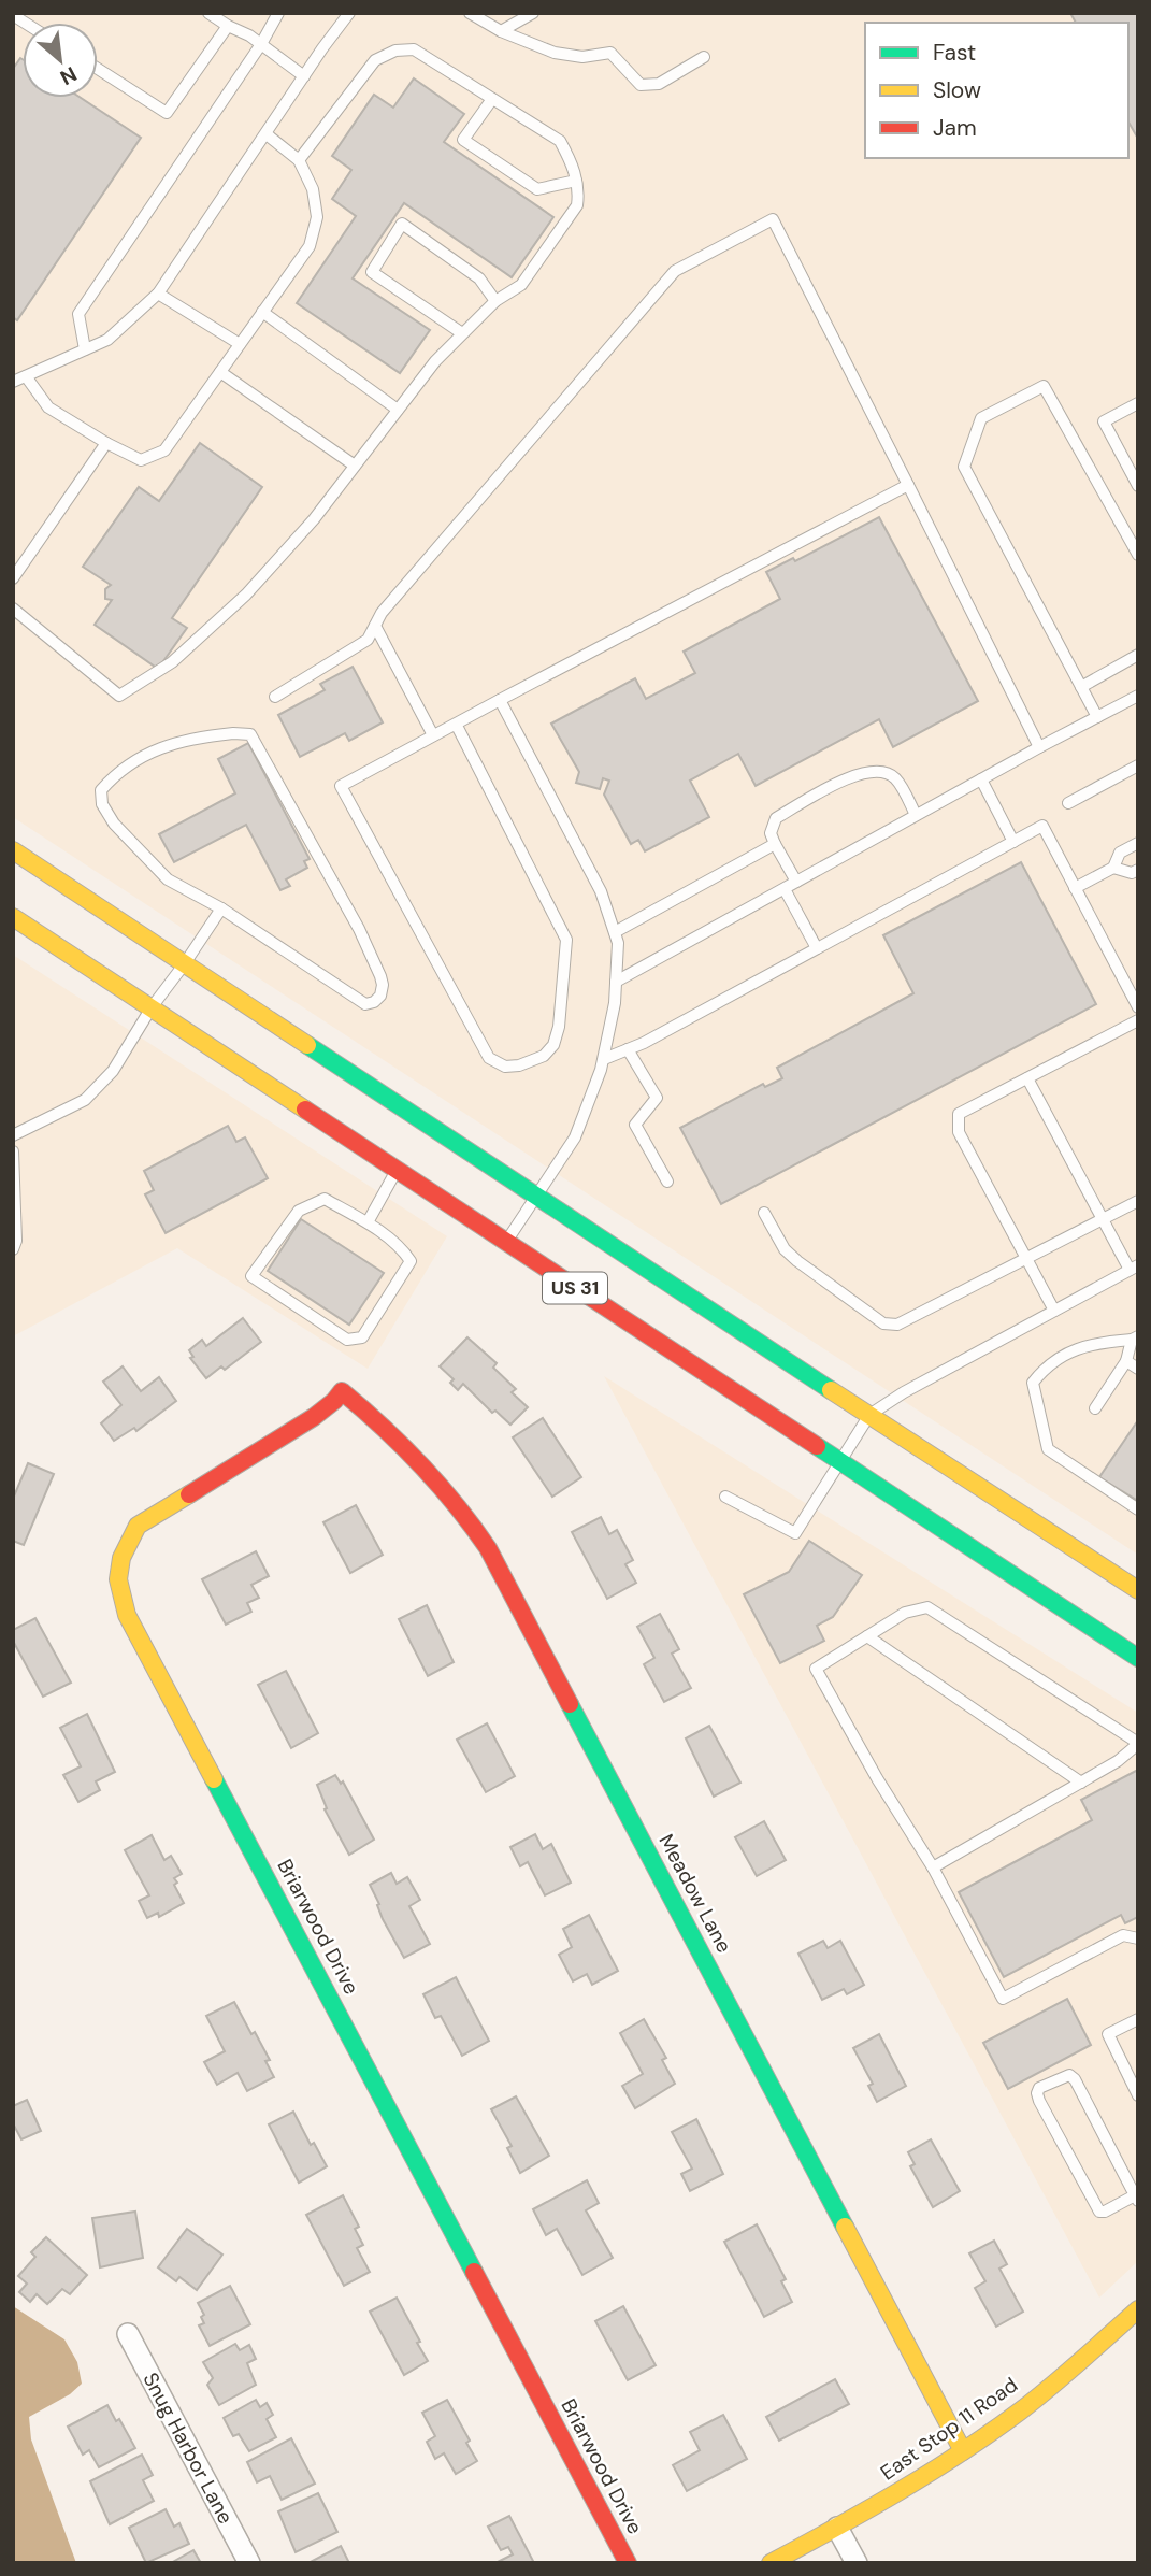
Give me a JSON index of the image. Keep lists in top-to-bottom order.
{
  "streets": {
    "main road": [
      "US 31",
      "Meadow Lane",
      "Briarwood Drive",
      "East Stop 11 Road"
    ],
    "street": ["Snug Harbor Lane"]
  },
  "crossings": [
    ["Meadow Lane", "Briarwood Drive"],
    ["Meadow Lane", "East Stop 11 Road"]
  ],
  "legend": ["Fast", "Slow", "Jam"],
  "north": "bottom right"
}
